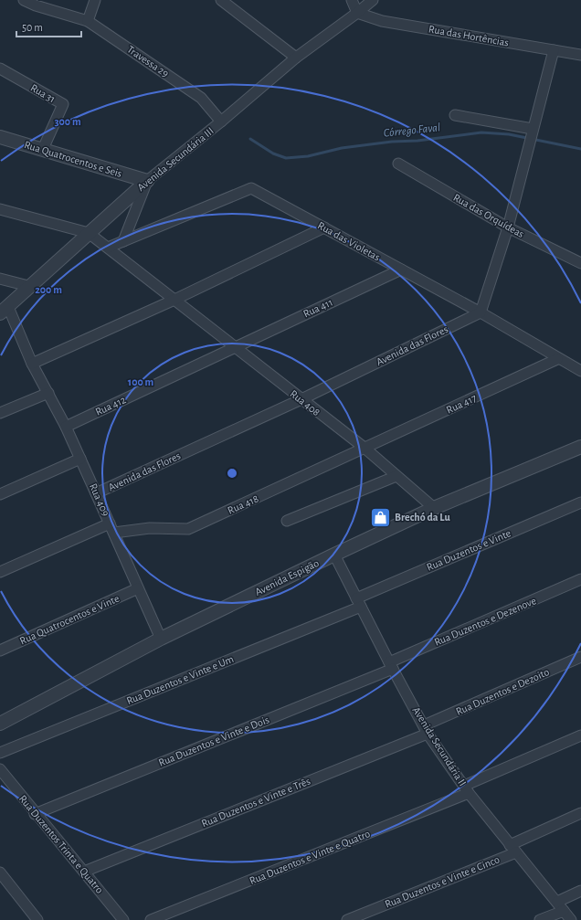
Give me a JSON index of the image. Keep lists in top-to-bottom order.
{
  "streets": {
    "street": [
      "Rua das Hortências",
      "Travessa 29",
      "Rua 31",
      "Rua Quatrocentos e Seis",
      "Avenida Secundária III",
      "Rua das Orquídeas",
      "Rua das Violetas",
      "Rua 411",
      "Avenida das Flores",
      "Rua 408",
      "Rua 417",
      "Rua 412",
      "Rua 409",
      "Rua 418",
      "Rua Duzentos e Vinte",
      "Avenida Espigão",
      "Rua Quatrocentos e Vinte",
      "Rua Duzentos e Dezenove",
      "Rua Duzentos e Vinte e Um",
      "Rua Duzentos e Dezoito",
      "Rua Duzentos e Vinte e Dois",
      "Avenida Secundária II",
      "Rua Duzentos e Vinte e Três",
      "Rua Duzentos Trinta e Quatro",
      "Rua Duzentos e Vinte e Quatro",
      "Rua Duzentos e Vinte e Cinco"
    ]
  },
  "crossings": [
    ["Rua das Hortências", "Avenida Secundária III"],
    ["Travessa 29", "Avenida Secundária III"],
    ["Rua 31", "Rua Quatrocentos e Seis"],
    ["Rua Quatrocentos e Seis", "Avenida Secundária III"],
    ["Avenida Secundária III", "Rua 408"],
    ["Avenida Secundária III", "Rua 409"],
    ["Rua das Violetas", "Rua 411"],
    ["Rua das Violetas", "Avenida das Flores"],
    ["Rua das Violetas", "Rua 408"],
    ["Rua das Violetas", "Rua 417"],
    ["Rua 411", "Rua 408"],
    ["Rua 411", "Rua 412"],
    ["Avenida das Flores", "Rua 408"],
    ["Avenida das Flores", "Rua 409"],
    ["Rua 408", "Rua 417"],
    ["Rua 408", "Rua 412"],
    ["Rua 408", "Rua 418"],
    ["Rua 408", "Avenida Espigão"],
    ["Rua 417", "Rua 418"],
    ["Rua 412", "Rua 409"],
    ["Rua 409", "Rua 418"],
    ["Rua 409", "Avenida Espigão"],
    ["Rua 409", "Rua Quatrocentos e Vinte"],
    ["Rua Duzentos e Vinte", "Rua Duzentos e Vinte e Um"],
    ["Rua Duzentos e Vinte", "Avenida Secundária II"],
    ["Avenida Espigão", "Avenida Secundária II"],
    ["Rua Duzentos e Dezenove", "Rua Duzentos e Vinte e Dois"],
    ["Rua Duzentos e Dezenove", "Avenida Secundária II"],
    ["Rua Duzentos e Vinte e Um", "Avenida Secundária II"],
    ["Rua Duzentos e Dezoito", "Avenida Secundária II"],
    ["Rua Duzentos e Dezoito", "Rua Duzentos e Vinte e Três"],
    ["Rua Duzentos e Vinte e Dois", "Avenida Secundária II"],
    ["Rua Duzentos e Vinte e Dois", "Rua Duzentos Trinta e Quatro"],
    ["Avenida Secundária II", "Rua Duzentos e Vinte e Três"],
    ["Avenida Secundária II", "Rua Duzentos e Vinte e Quatro"],
    ["Avenida Secundária II", "Rua Duzentos e Vinte e Cinco"],
    ["Rua Duzentos e Vinte e Três", "Rua Duzentos Trinta e Quatro"]
  ],
  "water": ["Córrego Faval"],
  "places": {
    "shop": ["Brechó da Lu"]
  },
  "scale_bar": "50 m",
  "rings": ["300 m", "200 m", "100 m"]
}
